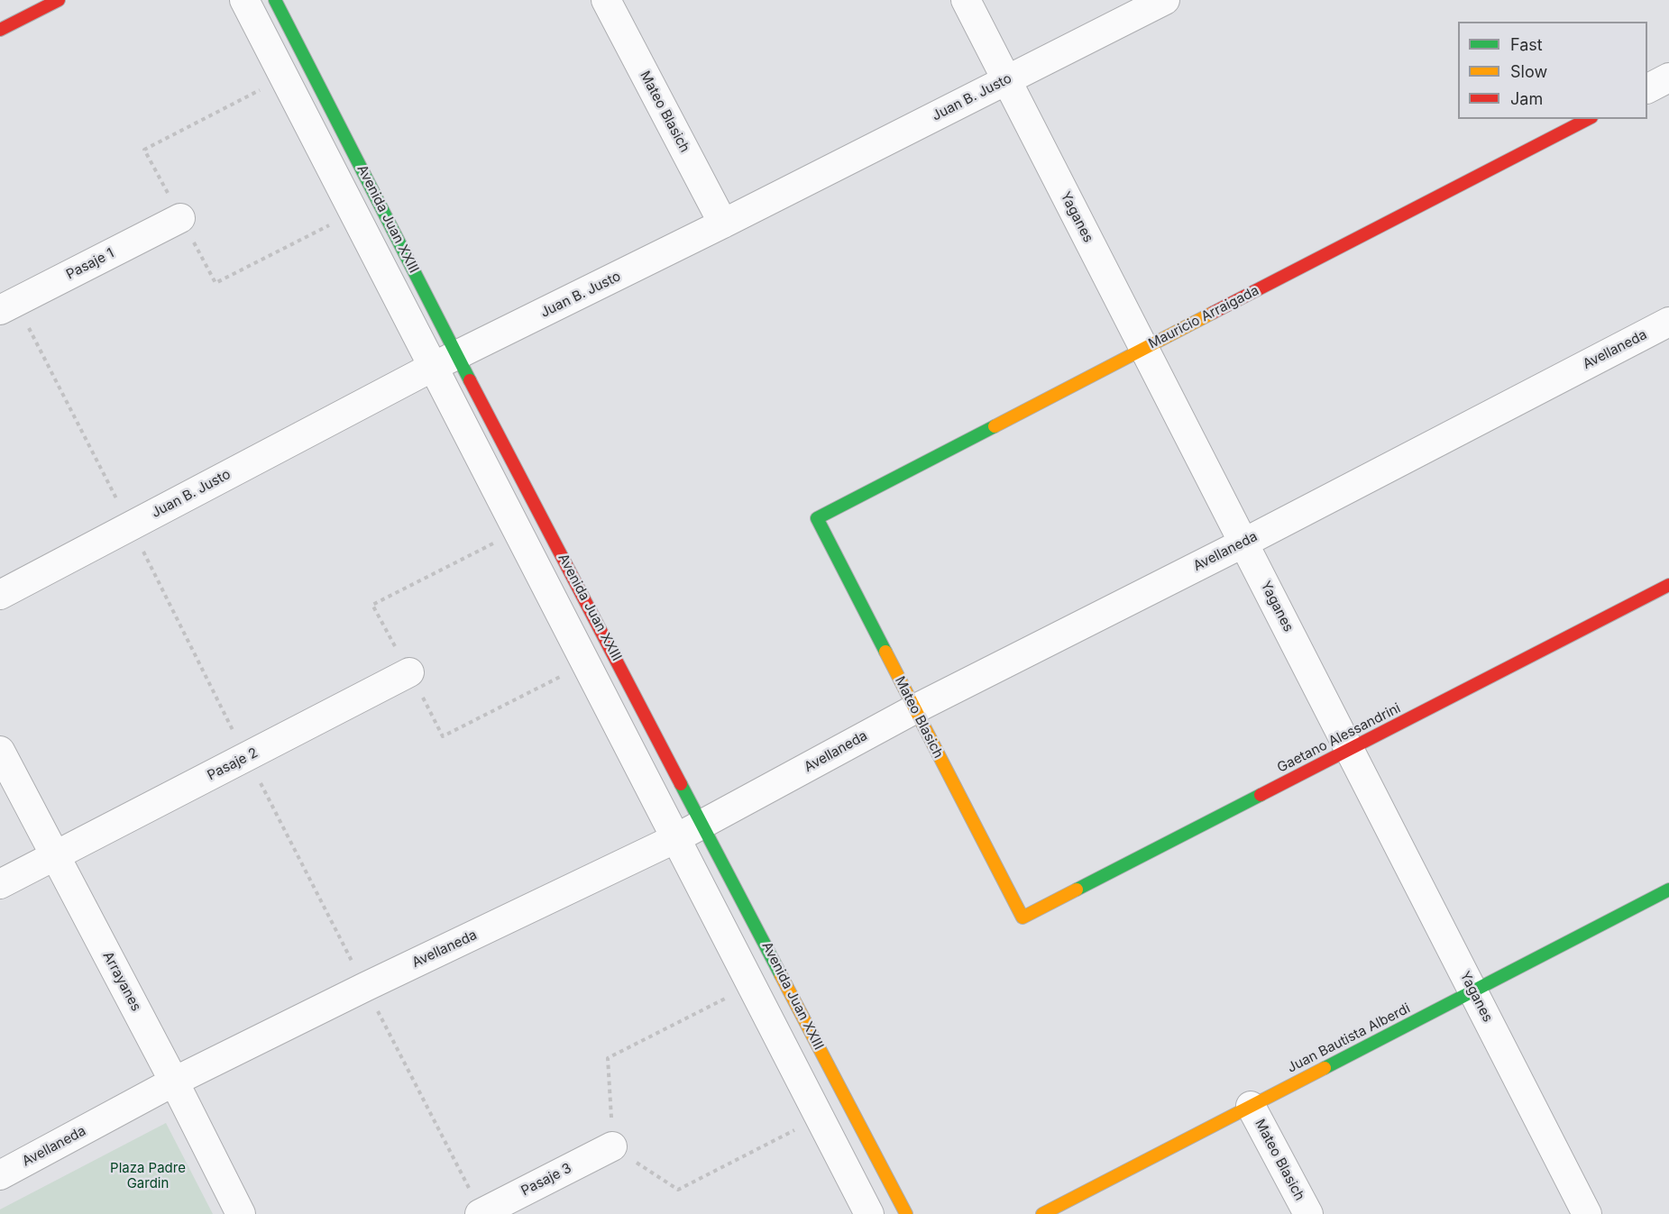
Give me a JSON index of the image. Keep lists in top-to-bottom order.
{
  "streets": {
    "street": [
      "Juan B. Justo",
      "Mateo Blasich",
      "Yaganes",
      "Avenida Juan XXIII",
      "Pasaje 1",
      "Mauricio Arraigada",
      "Avellaneda",
      "Gaetano Alessandrini",
      "Pasaje 2",
      "Arrayanes",
      "Juan Bautista Alberdi",
      "Pasaje 3"
    ]
  },
  "crossings": [
    ["Juan B. Justo", "Mateo Blasich"],
    ["Juan B. Justo", "Yaganes"],
    ["Juan B. Justo", "Avenida Juan XXIII"],
    ["Mateo Blasich", "Mauricio Arraigada"],
    ["Mateo Blasich", "Avellaneda"],
    ["Mateo Blasich", "Gaetano Alessandrini"],
    ["Mateo Blasich", "Juan Bautista Alberdi"],
    ["Yaganes", "Mauricio Arraigada"],
    ["Yaganes", "Avellaneda"],
    ["Yaganes", "Gaetano Alessandrini"],
    ["Yaganes", "Juan Bautista Alberdi"],
    ["Avenida Juan XXIII", "Avellaneda"],
    ["Avellaneda", "Arrayanes"],
    ["Pasaje 2", "Arrayanes"]
  ],
  "parks": ["Plaza Padre Gardin"],
  "legend": ["Fast", "Slow", "Jam"]
}
